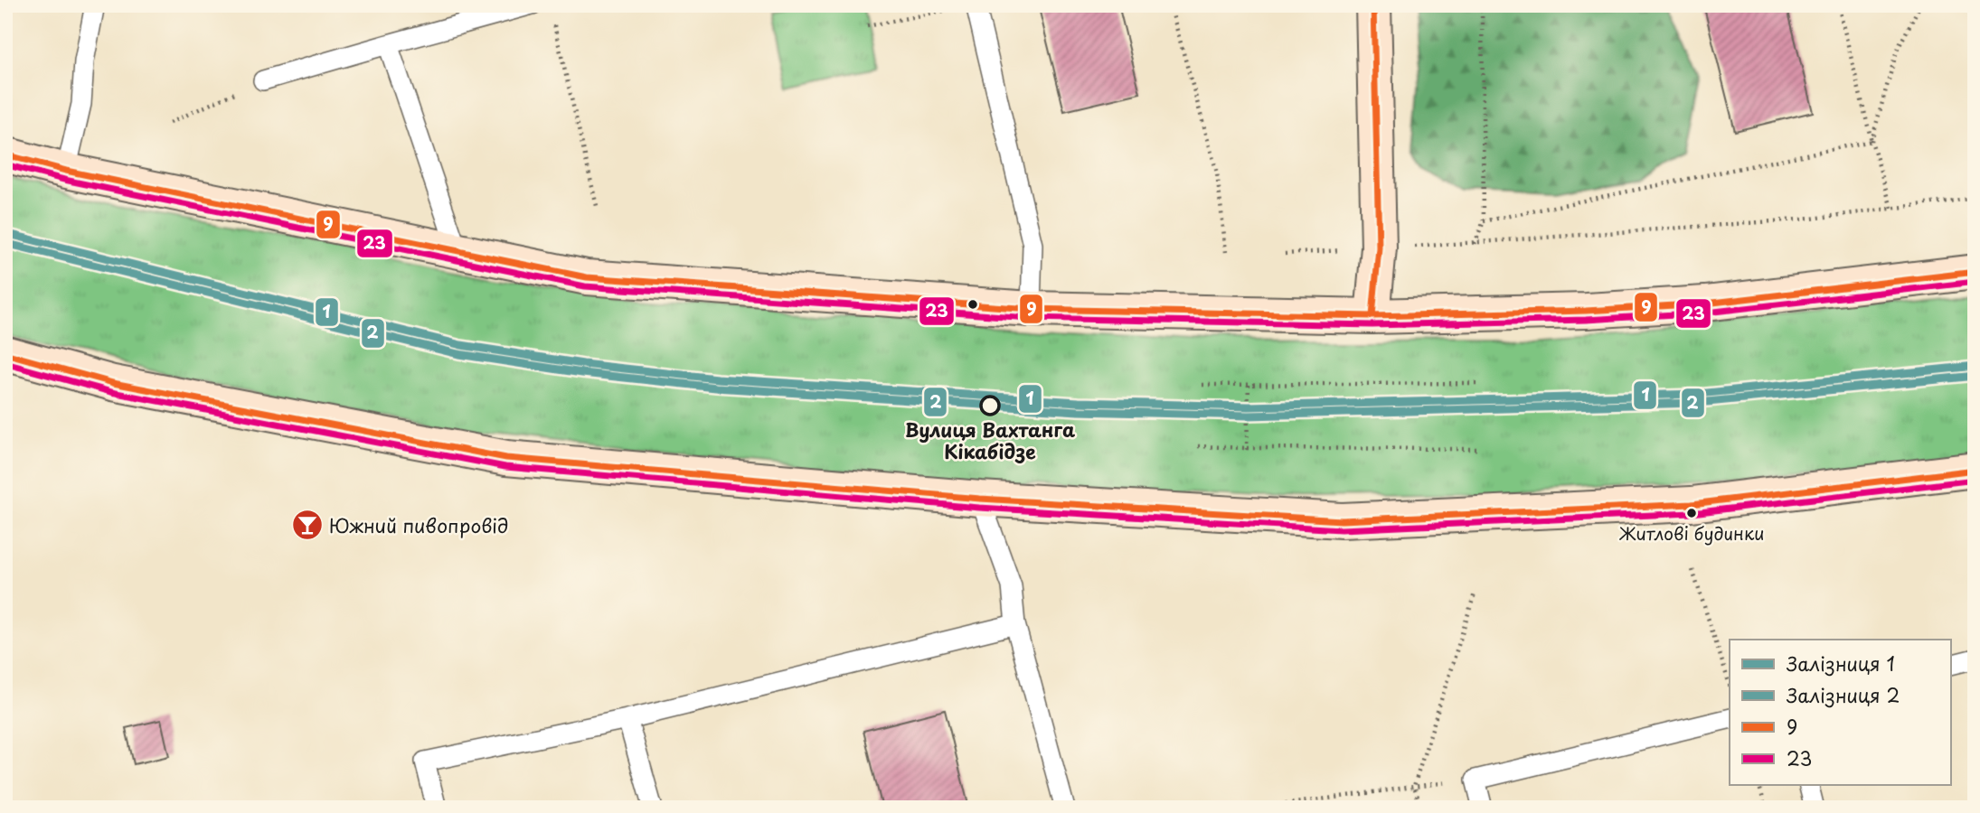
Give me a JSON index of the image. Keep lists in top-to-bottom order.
{
  "places": {
    "other": ["Вулиця Вахтанга Кікабідзе", "Житлові будинки"],
    "bar": ["Южний пивопровід"]
  },
  "lines": [
    "transit line 9",
    "transit line 23",
    "rail line 1",
    "rail line 2"
  ],
  "legend": [
    "Залізниця 1",
    "Залізниця 2",
    "9",
    "23"
  ]
}
